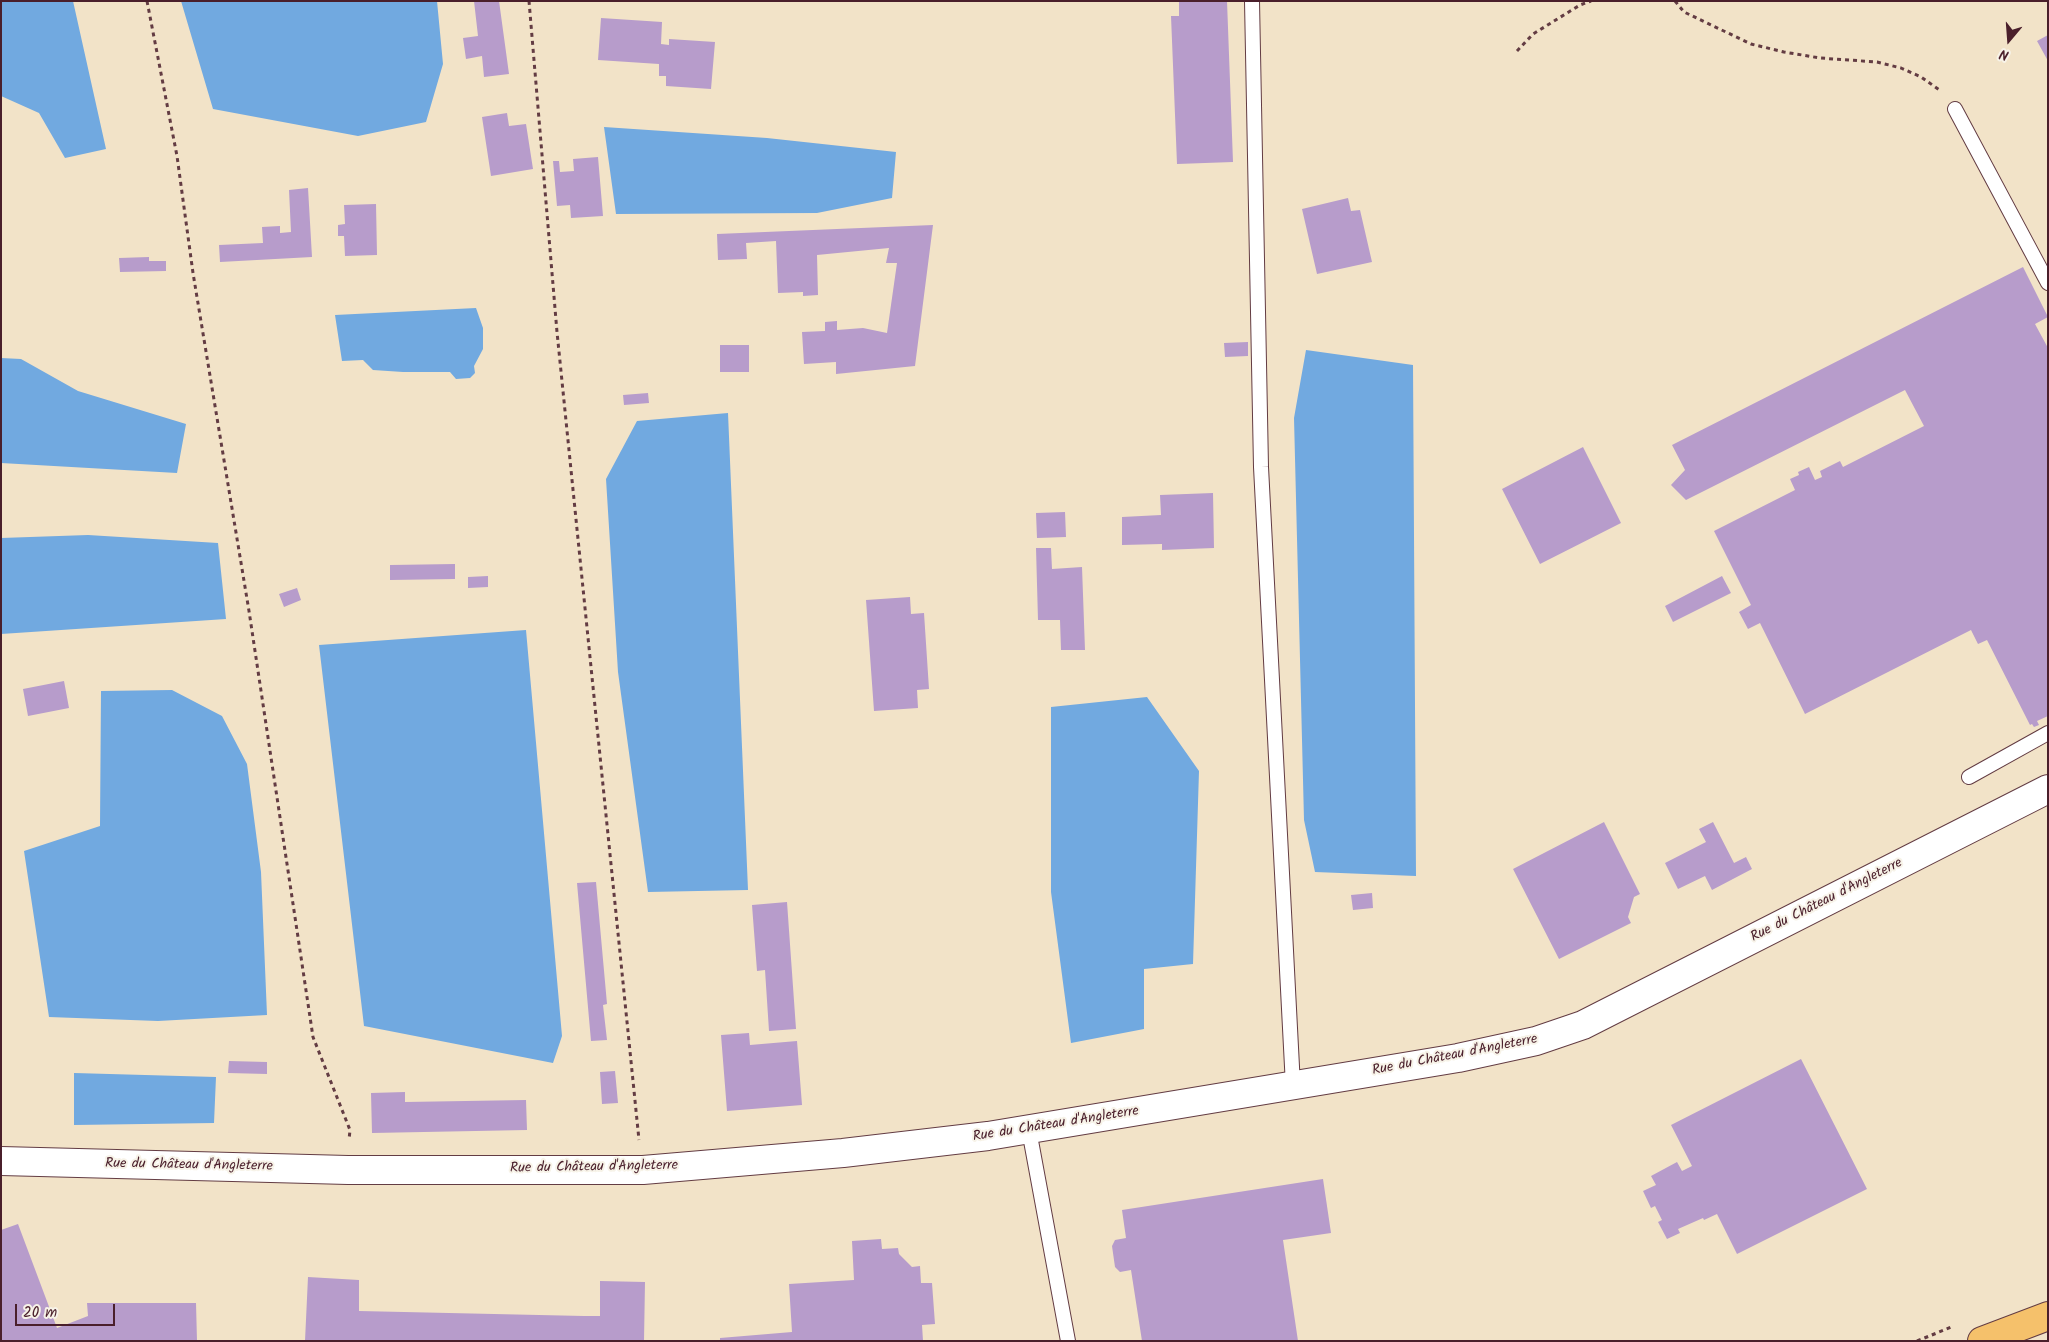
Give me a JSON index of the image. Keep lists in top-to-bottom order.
{
  "streets": {
    "street": ["Rue du Château d'Angleterre"]
  },
  "scale_bar": "20 m",
  "north": "bottom"
}
